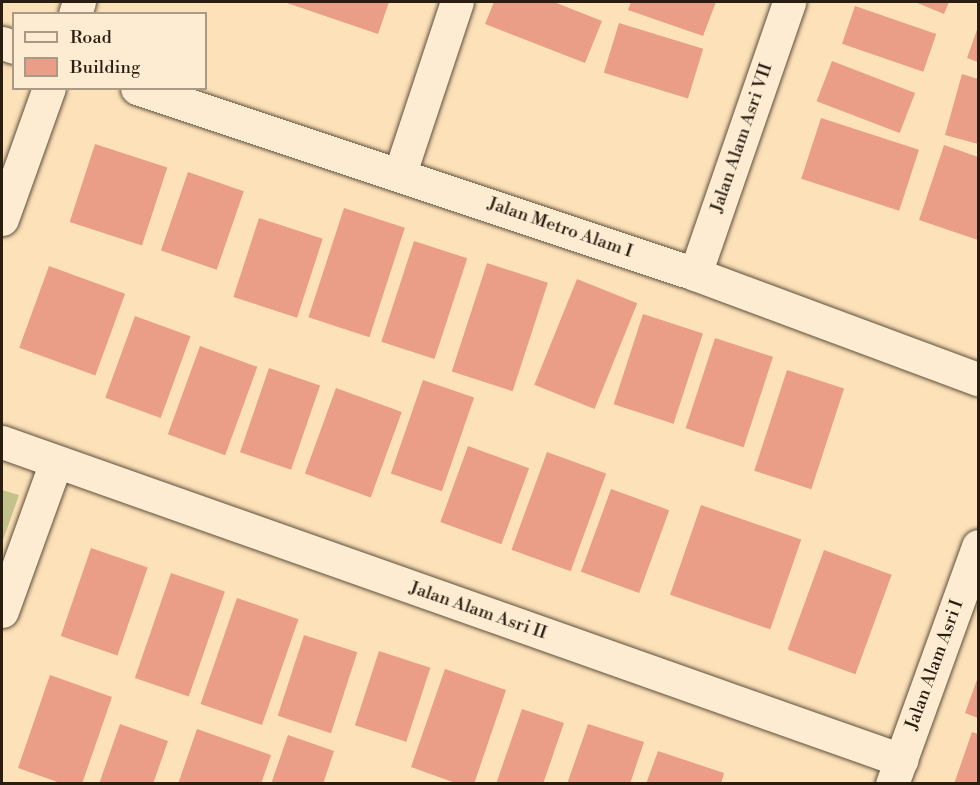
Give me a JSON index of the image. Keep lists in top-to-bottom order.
{
  "streets": {
    "street": [
      "Jalan Alam Asri VII",
      "Jalan Metro Alam I",
      "Jalan Alam Asri II",
      "Jalan Alam Asri I"
    ]
  },
  "crossings": [
    ["Jalan Alam Asri VII", "Jalan Metro Alam I"],
    ["Jalan Alam Asri II", "Jalan Alam Asri I"]
  ],
  "legend": ["Road", "Building"]
}
